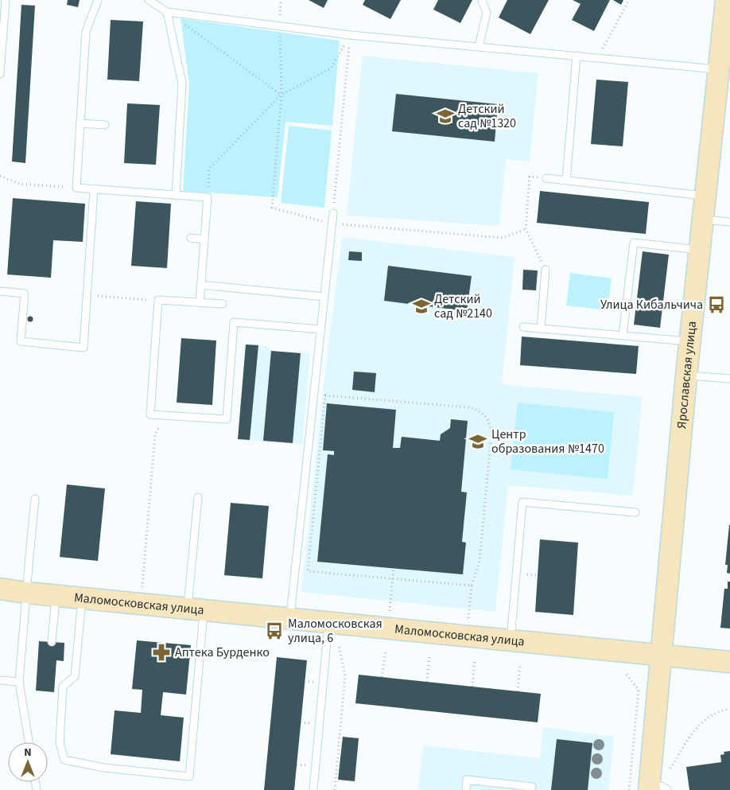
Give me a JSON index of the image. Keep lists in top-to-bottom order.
{
  "streets": {
    "street": ["Ярославская улица", "Маломосковская улица"]
  },
  "crossings": [
    ["Ярославская улица", "Маломосковская улица"]
  ],
  "places": {
    "school or university": ["Детский сад №1320", "Детский сад №2140", "Центр образования №1470"],
    "bus stop": ["Улица Кибальчича", "Маломосковская улица, 6"],
    "pharmacy": ["Аптека Бурденко"]
  },
  "north": "top"
}
